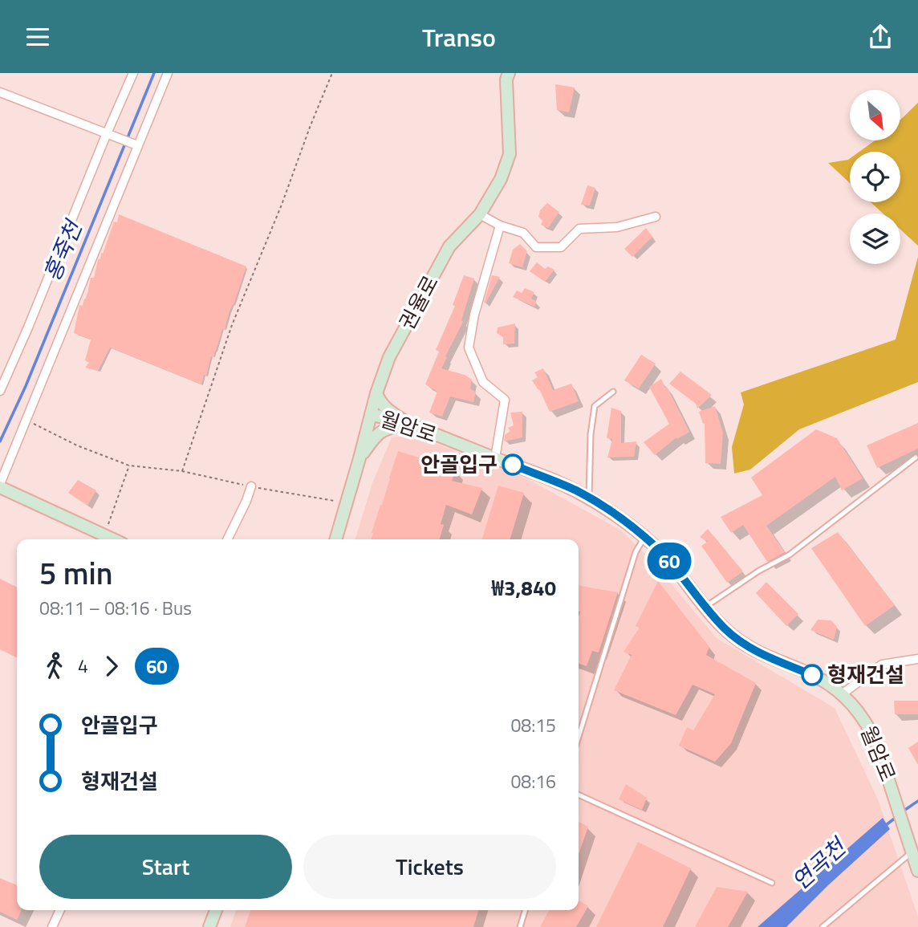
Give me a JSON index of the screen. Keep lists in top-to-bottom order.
{
  "streets": {
    "street": ["권율로", "월암로"]
  },
  "crossings": [
    ["권율로", "월암로"]
  ],
  "water": ["홍죽천", "연곡천"],
  "places": ["안골입구", "형재건설"],
  "lines": ["bus line 60"],
  "north": "bottom right",
  "page": {
    "header": "Transo",
    "on_map": "60",
    "heading": ["5 min", "08:11 – 08:16 · Bus", "₩3,840"],
    "legs": ["4", "60"],
    "list": [
      {
        "name": "안골입구",
        "value": "08:15"
      },
      {
        "name": "형재건설",
        "value": "08:16"
      }
    ],
    "buttons": ["Start", "Tickets"]
  }
}
